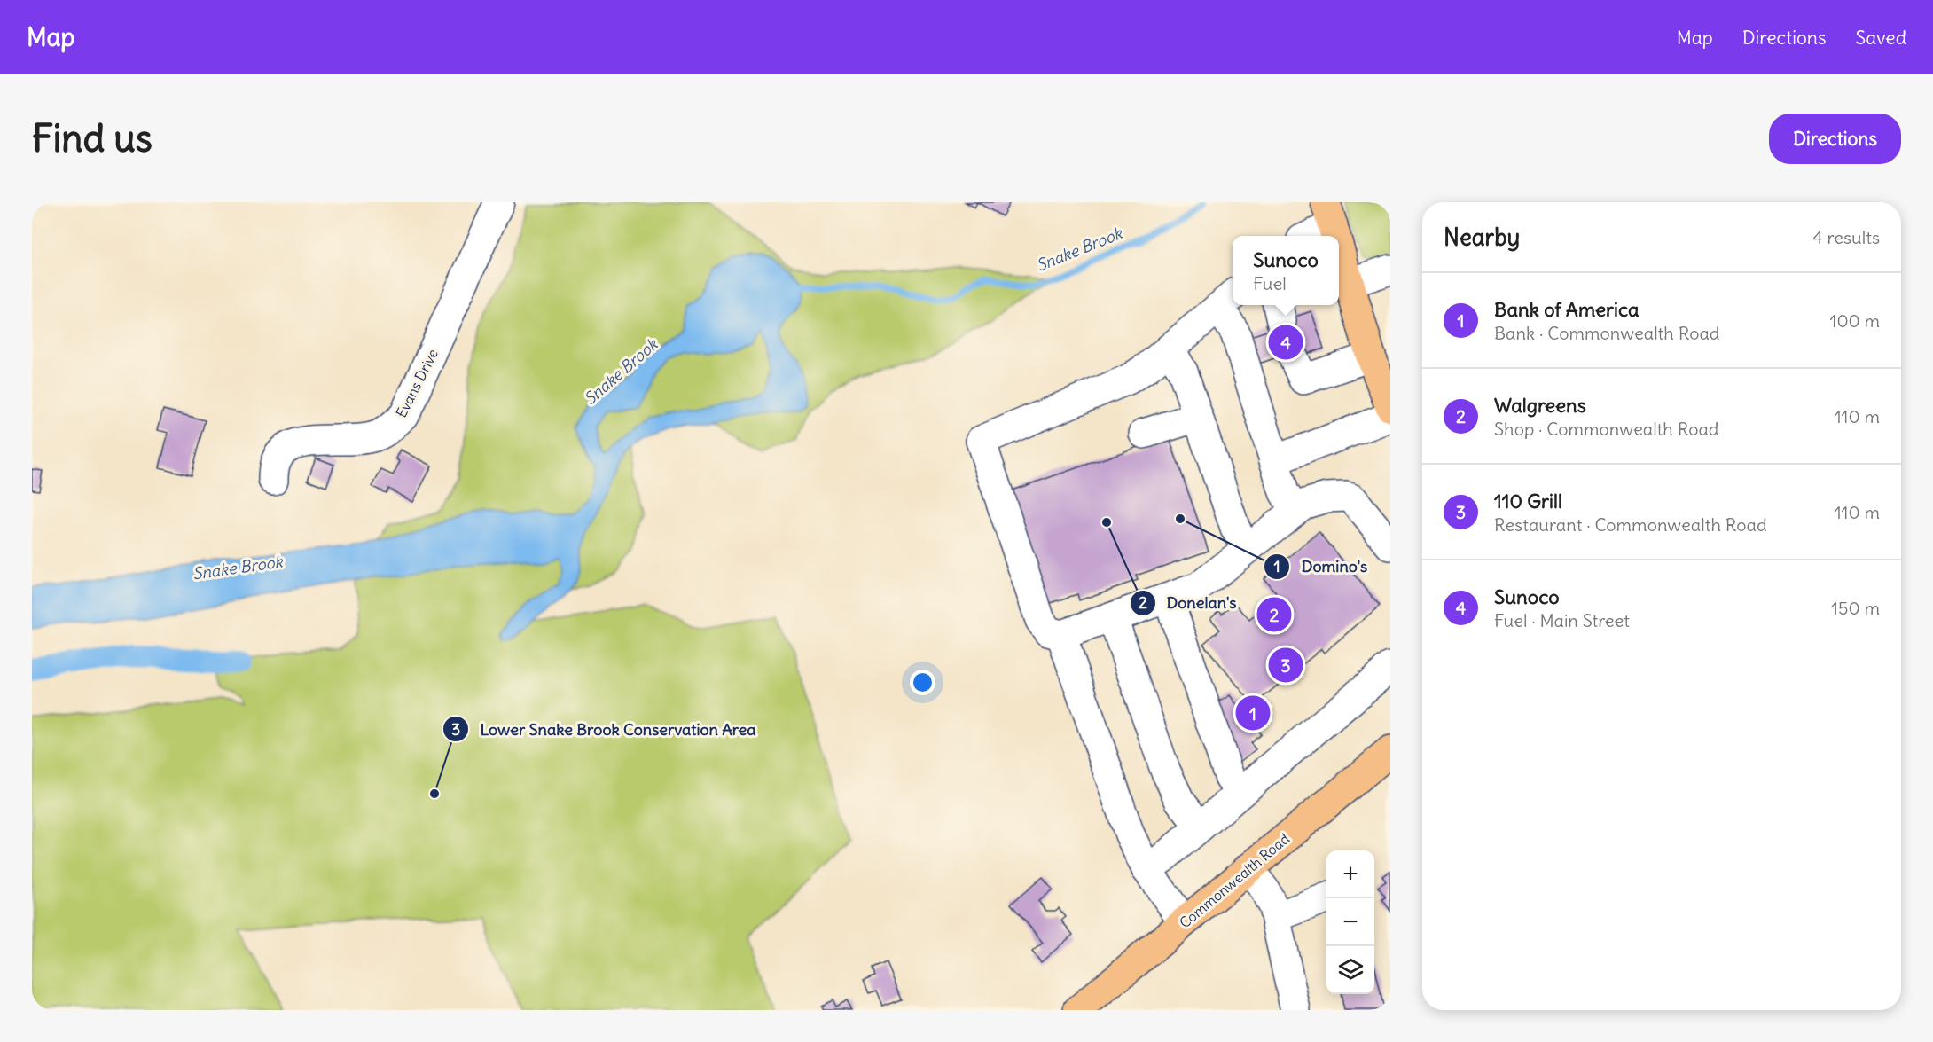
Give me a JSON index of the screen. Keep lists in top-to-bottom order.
{
  "streets": {
    "main road": ["Commonwealth Road"],
    "street": ["Evans Drive"]
  },
  "water": ["Snake Brook"],
  "places": ["Domino's", "Donelan's", "Lower Snake Brook Conservation Area"],
  "page": {
    "header": "Map",
    "nav": ["Map", "Directions", "Saved"],
    "buttons": "Directions",
    "title": "Find us",
    "heading": ["Nearby", "4 results"],
    "popup": ["Sunoco", "Fuel"],
    "list": [
      {
        "mark": "1",
        "name": "Bank of America",
        "note": "Bank · Commonwealth Road",
        "value": "100 m"
      },
      {
        "mark": "2",
        "name": "Walgreens",
        "note": "Shop · Commonwealth Road",
        "value": "110 m"
      },
      {
        "mark": "3",
        "name": "110 Grill",
        "note": "Restaurant · Commonwealth Road",
        "value": "110 m"
      },
      {
        "mark": "4",
        "name": "Sunoco",
        "note": "Fuel · Main Street",
        "value": "150 m"
      }
    ],
    "pins": [
      "4",
      "2",
      "3",
      "1"
    ],
    "map_buttons": ["+", "−"]
  }
}
